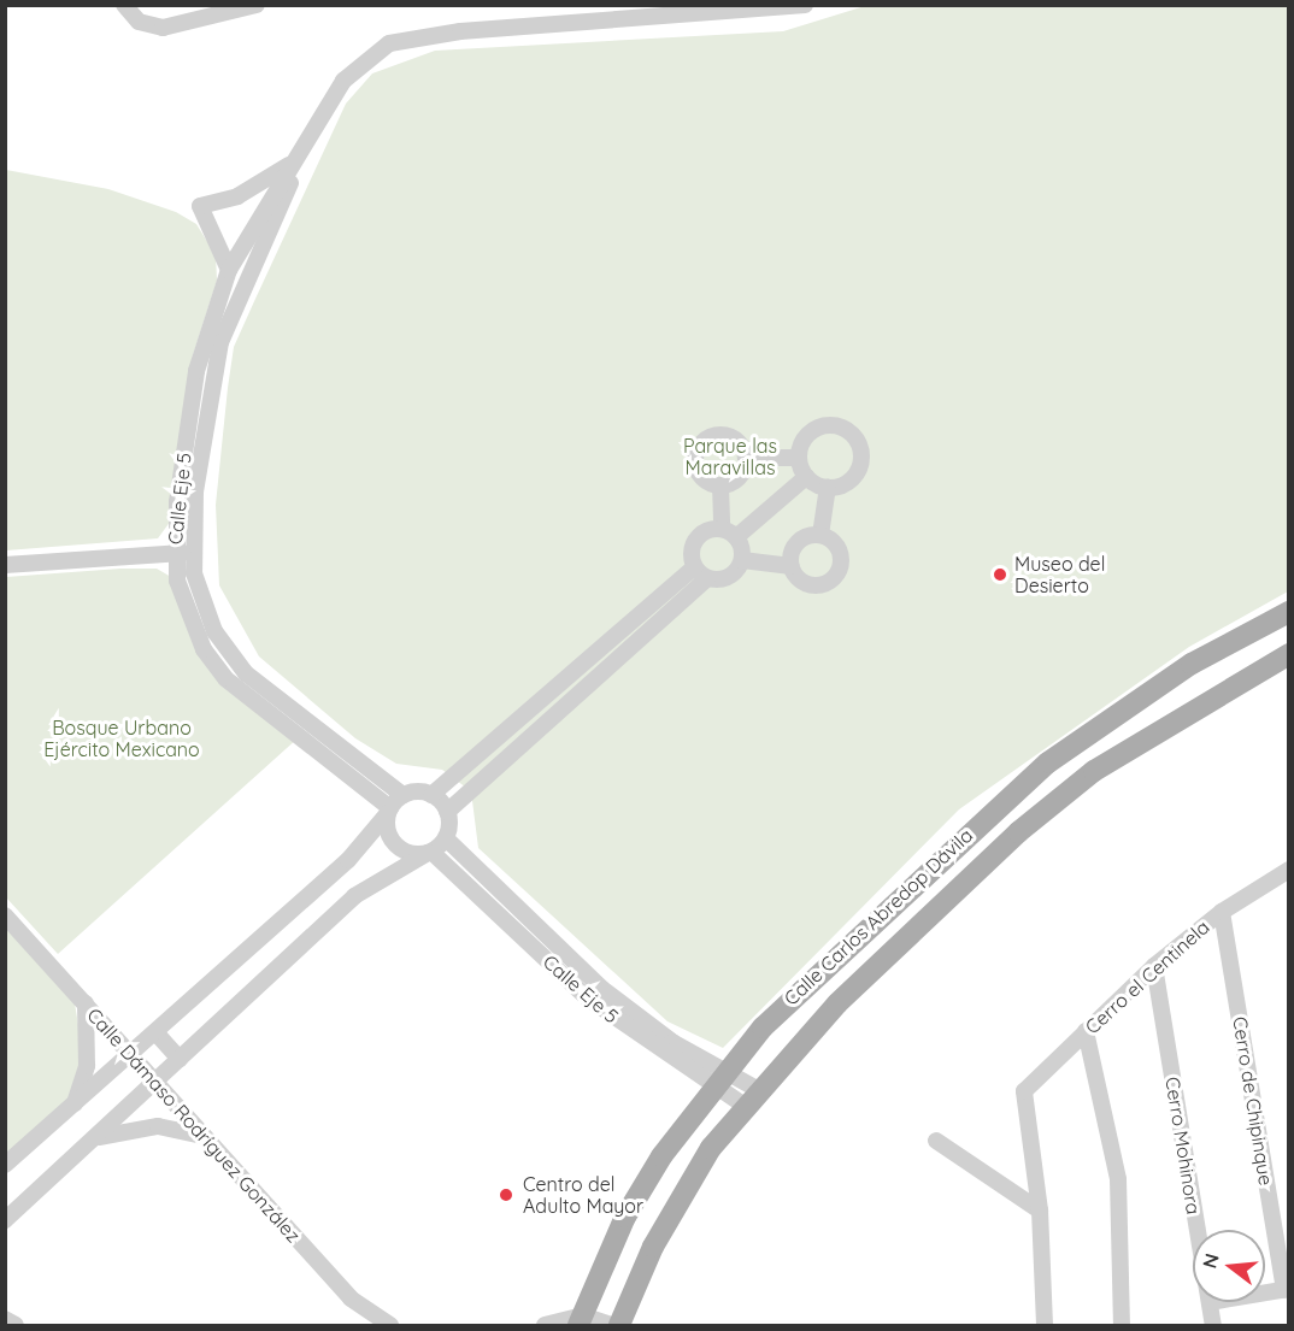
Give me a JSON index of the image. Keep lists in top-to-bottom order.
{
  "streets": {
    "main road": ["Calle Carlos Abredop Dávila"],
    "street": [
      "Calle Eje 5",
      "Cerro el Centinela",
      "Cerro de Chipinque",
      "Calle Dámaso Rodríguez González",
      "Cerro Mohinora"
    ]
  },
  "crossings": [
    ["Calle Eje 5", "Calle Carlos Abredop Dávila"],
    ["Cerro el Centinela", "Cerro de Chipinque"],
    ["Cerro el Centinela", "Cerro Mohinora"]
  ],
  "parks": ["Parque las Maravillas", "Bosque Urbano Ejército Mexicano"],
  "places": ["Museo del Desierto", "Centro del Adulto Mayor"],
  "north": "left"
}
